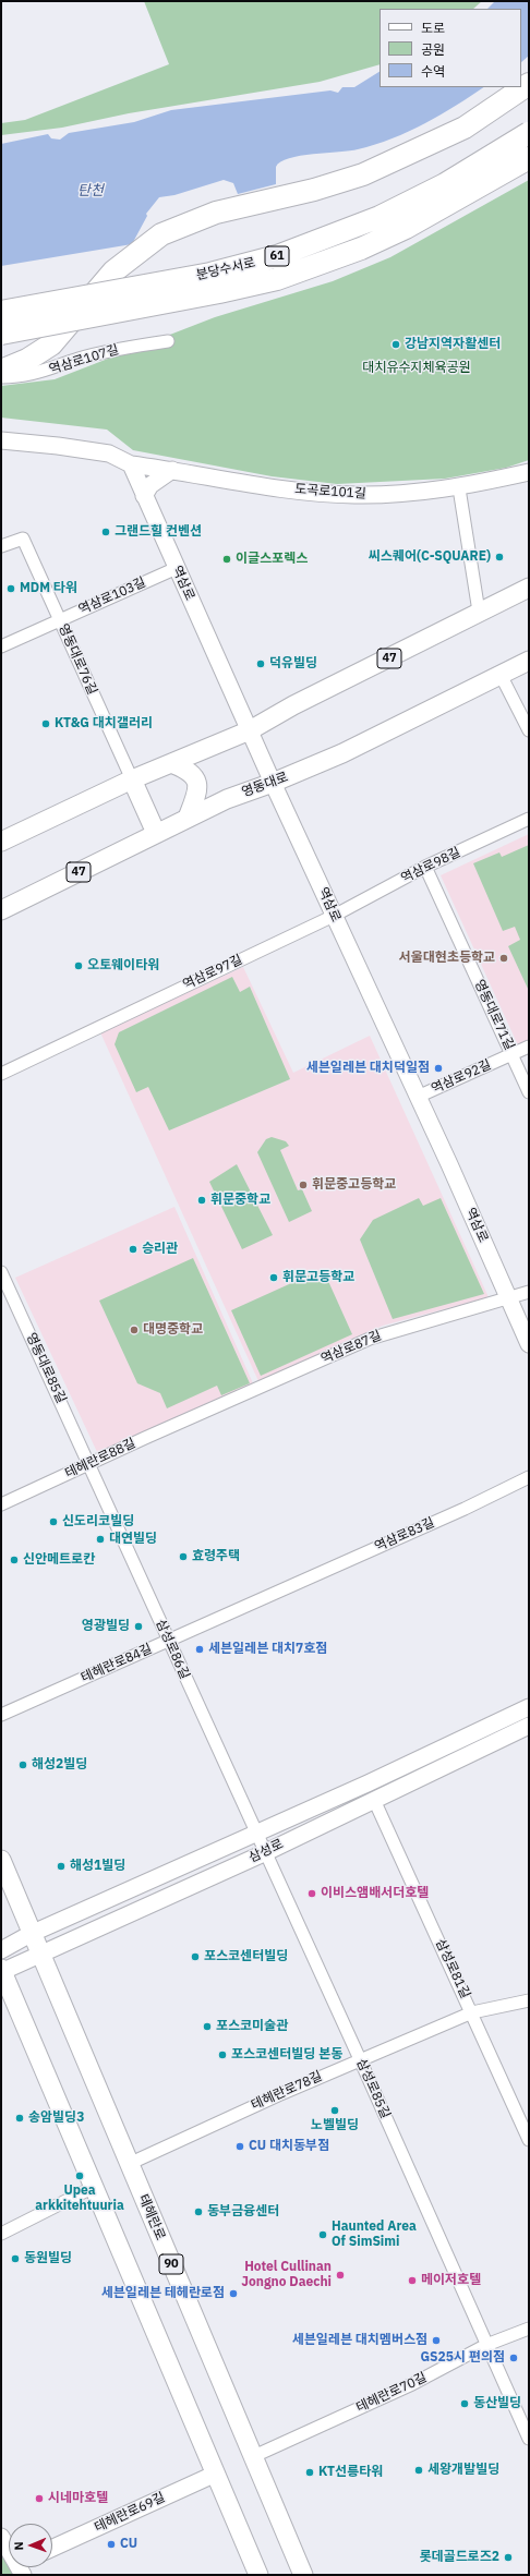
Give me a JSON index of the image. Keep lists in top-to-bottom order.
{
  "streets": {
    "highway": ["61", "분당수서로"],
    "main road": [
      "도곡로101길",
      "역삼로",
      "47",
      "영동대로",
      "삼성로",
      "테헤란로",
      "90",
      "테헤란로69길"
    ],
    "street": [
      "역삼로107길",
      "역삼로103길",
      "영동대로76길",
      "역삼로98길",
      "역삼로97길",
      "영동대로71길",
      "역삼로92길",
      "역삼로87길",
      "영동대로85길",
      "테헤란로88길",
      "역삼로83길",
      "삼성로86길",
      "테헤란로84길",
      "삼성로81길",
      "삼성로85길",
      "테헤란로78길",
      "테헤란로70길"
    ]
  },
  "crossings": [
    ["도곡로101길", "역삼로"],
    ["역삼로", "역삼로103길"],
    ["역삼로", "47"],
    ["역삼로", "영동대로"],
    ["역삼로", "역삼로98길"],
    ["역삼로", "역삼로97길"],
    ["역삼로", "역삼로92길"],
    ["역삼로", "역삼로87길"],
    ["역삼로103길", "영동대로76길"],
    ["47", "영동대로76길"],
    ["역삼로98길", "역삼로97길"],
    ["역삼로98길", "영동대로71길"],
    ["영동대로71길", "역삼로92길"],
    ["역삼로87길", "테헤란로88길"],
    ["영동대로85길", "테헤란로88길"],
    ["영동대로85길", "삼성로86길"],
    ["테헤란로88길", "삼성로86길"],
    ["역삼로83길", "테헤란로84길"],
    ["삼성로86길", "테헤란로84길"],
    ["삼성로86길", "삼성로"],
    ["삼성로86길", "삼성로85길"],
    ["삼성로", "삼성로81길"],
    ["삼성로", "삼성로85길"],
    ["삼성로", "테헤란로"],
    ["삼성로81길", "테헤란로78길"],
    ["삼성로85길", "테헤란로78길"],
    ["삼성로85길", "테헤란로70길"],
    ["테헤란로78길", "테헤란로"],
    ["테헤란로", "테헤란로70길"]
  ],
  "water": ["탄천"],
  "parks": ["대치유수지체육공원"],
  "places": [
    "강남지역자활센터",
    "그랜드힐 컨벤션",
    "씨스퀘어(C-SQUARE)",
    "이글스포렉스",
    "MDM 타워",
    "덕유빌딩",
    "KT&G 대치갤러리",
    "서울대현초등학교",
    "오토웨이타워",
    "세븐일레븐 대치덕일점",
    "휘문중고등학교",
    "휘문중학교",
    "승리관",
    "휘문고등학교",
    "대명중학교",
    "신도리코빌딩",
    "대연빌딩",
    "효령주택",
    "신안메트로칸",
    "영광빌딩",
    "세븐일레븐 대치7호점",
    "해성2빌딩",
    "해성1빌딩",
    "이비스앰배서더호텔",
    "포스코센터빌딩",
    "포스코미술관",
    "포스코센터빌딩 본동",
    "노벨빌딩",
    "송암빌딩3",
    "CU 대치동부점",
    "Upea arkkitehtuuria",
    "동부금융센터",
    "Haunted Area Of SimSimi",
    "동원빌딩",
    "Hotel Cullinan Jongno Daechi",
    "메이저호텔",
    "세븐일레븐 테헤란로점",
    "세븐일레븐 대치멤버스점",
    "GS25시 편의점",
    "동산빌딩",
    "세왕개발빌딩",
    "KT선릉타워",
    "시네마호텔",
    "CU",
    "롯데골드로즈2"
  ],
  "legend": ["도로", "공원", "수역"],
  "north": "left"
}
